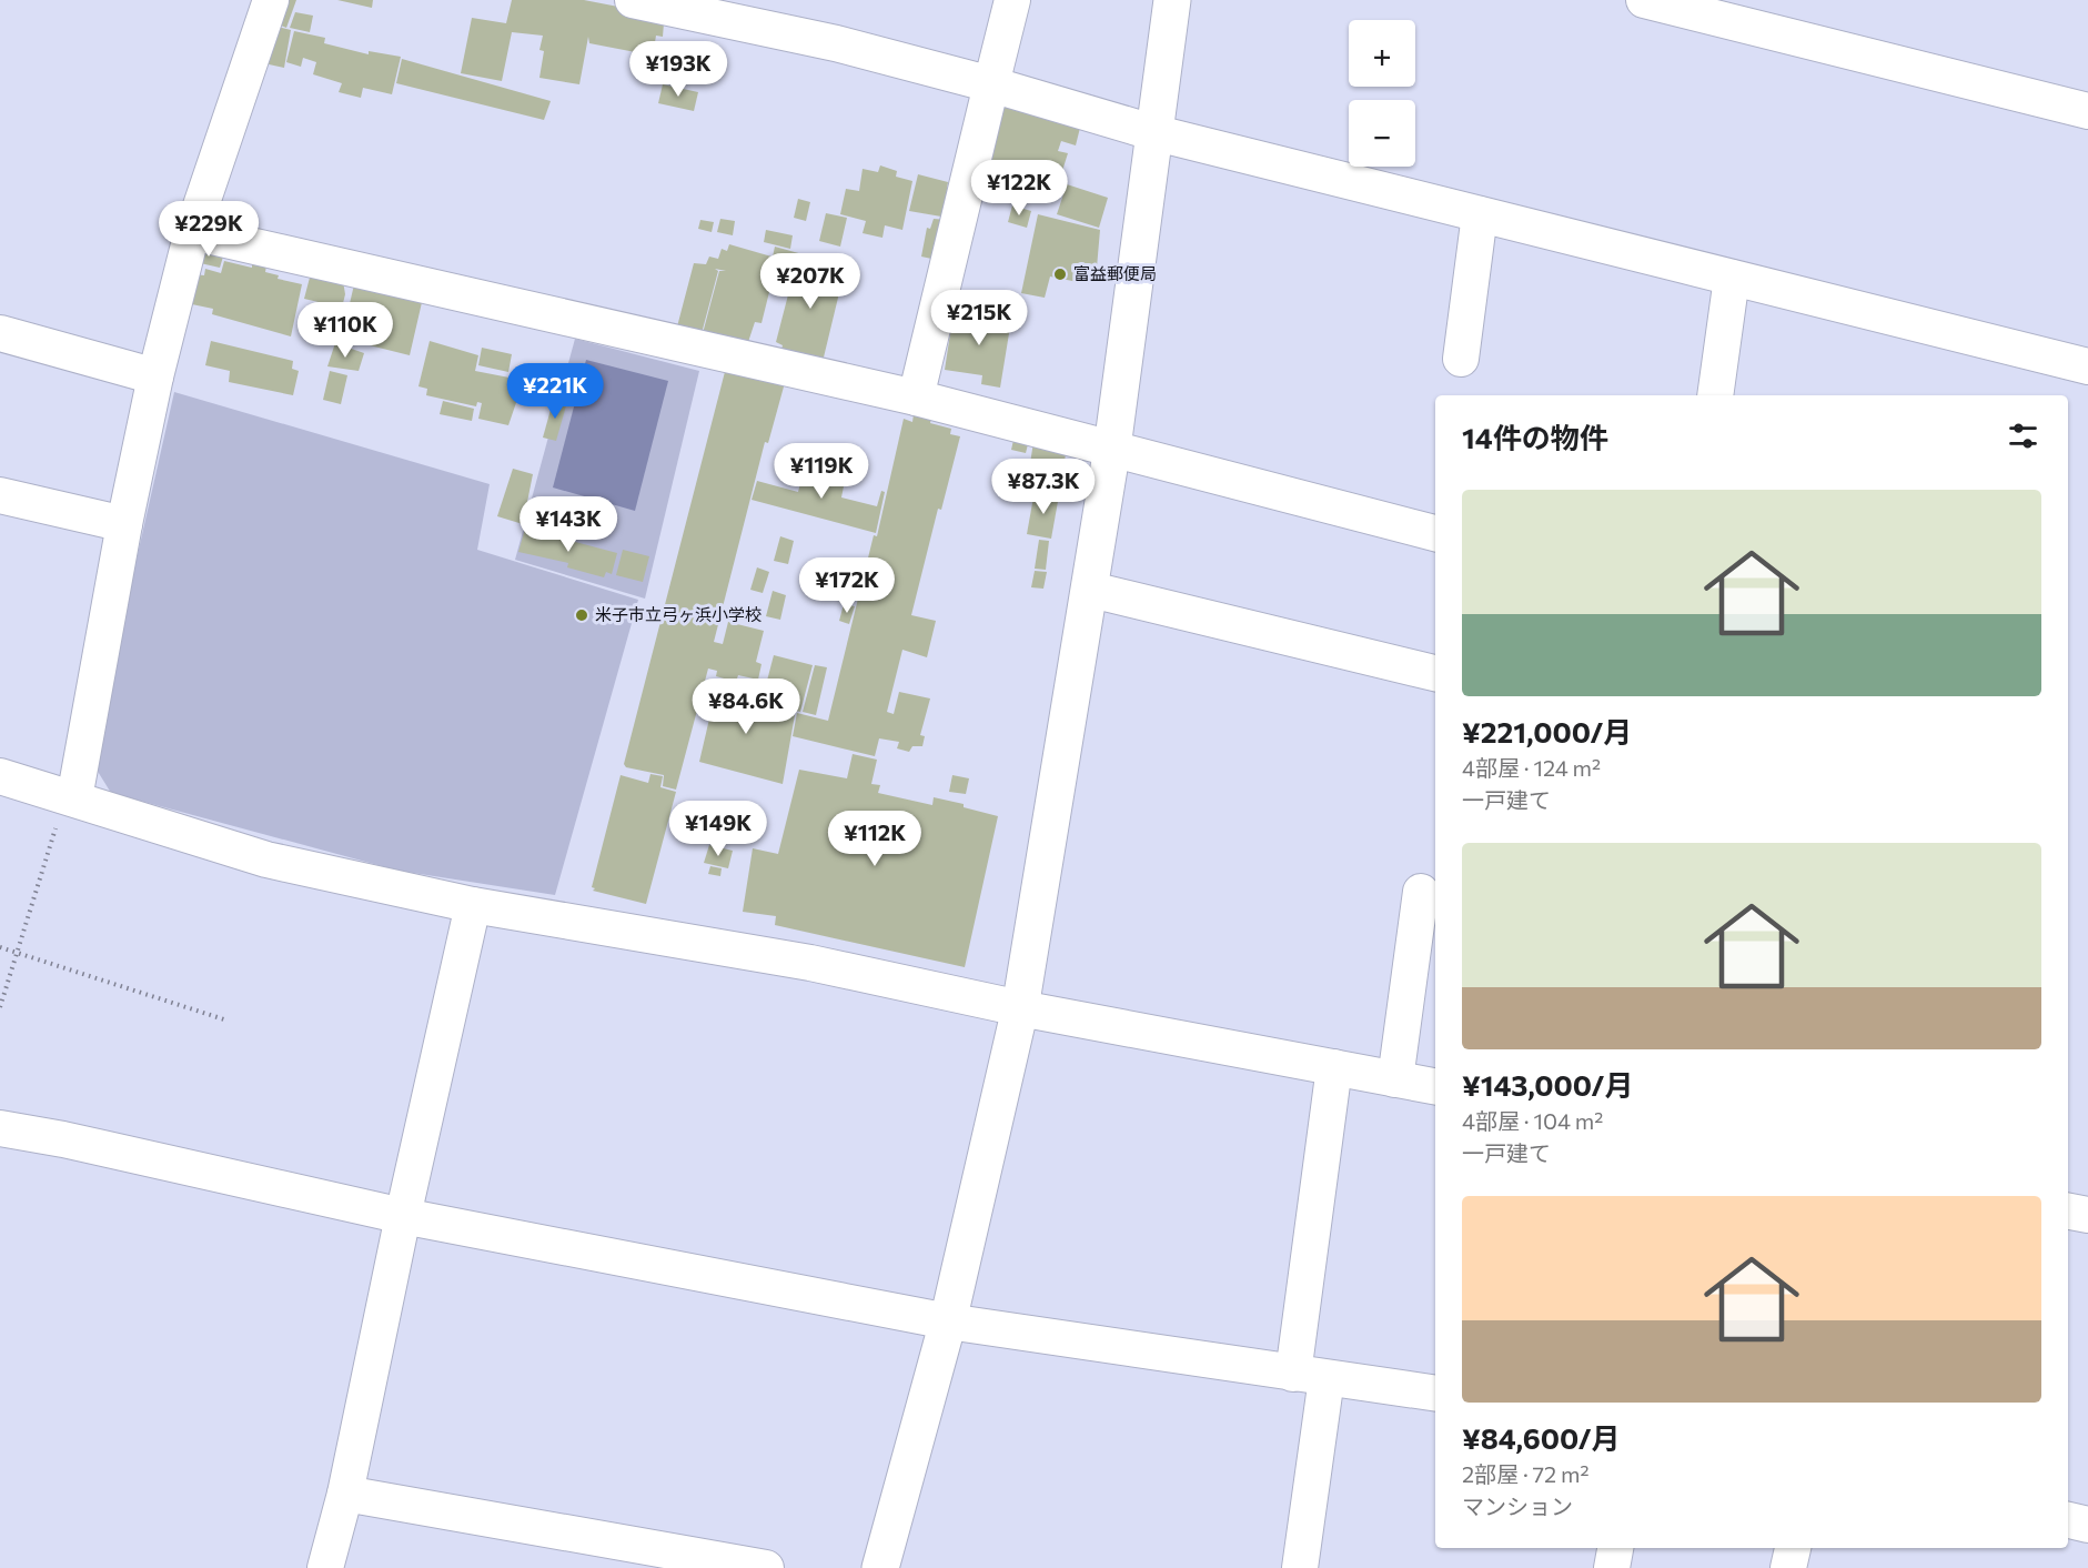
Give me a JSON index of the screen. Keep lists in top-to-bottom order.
{
  "places": ["富益郵便局", "米子市立弓ヶ浜小学校"],
  "page": {
    "map_buttons": ["+", "−"],
    "price": [
      "¥193K",
      "¥122K",
      "¥229K",
      "¥207K",
      "¥215K",
      "¥110K",
      "¥221K",
      "¥119K",
      "¥87.3K",
      "¥143K",
      "¥172K",
      "¥84.6K",
      "¥149K",
      "¥112K"
    ],
    "heading": "14件の物件",
    "list": [
      {
        "name": "¥221,000/月",
        "note": "4部屋 · 124 m² · 一戸建て"
      },
      {
        "name": "¥143,000/月",
        "note": "4部屋 · 104 m² · 一戸建て"
      },
      {
        "name": "¥84,600/月",
        "note": "2部屋 · 72 m² · マンション"
      }
    ]
  }
}
